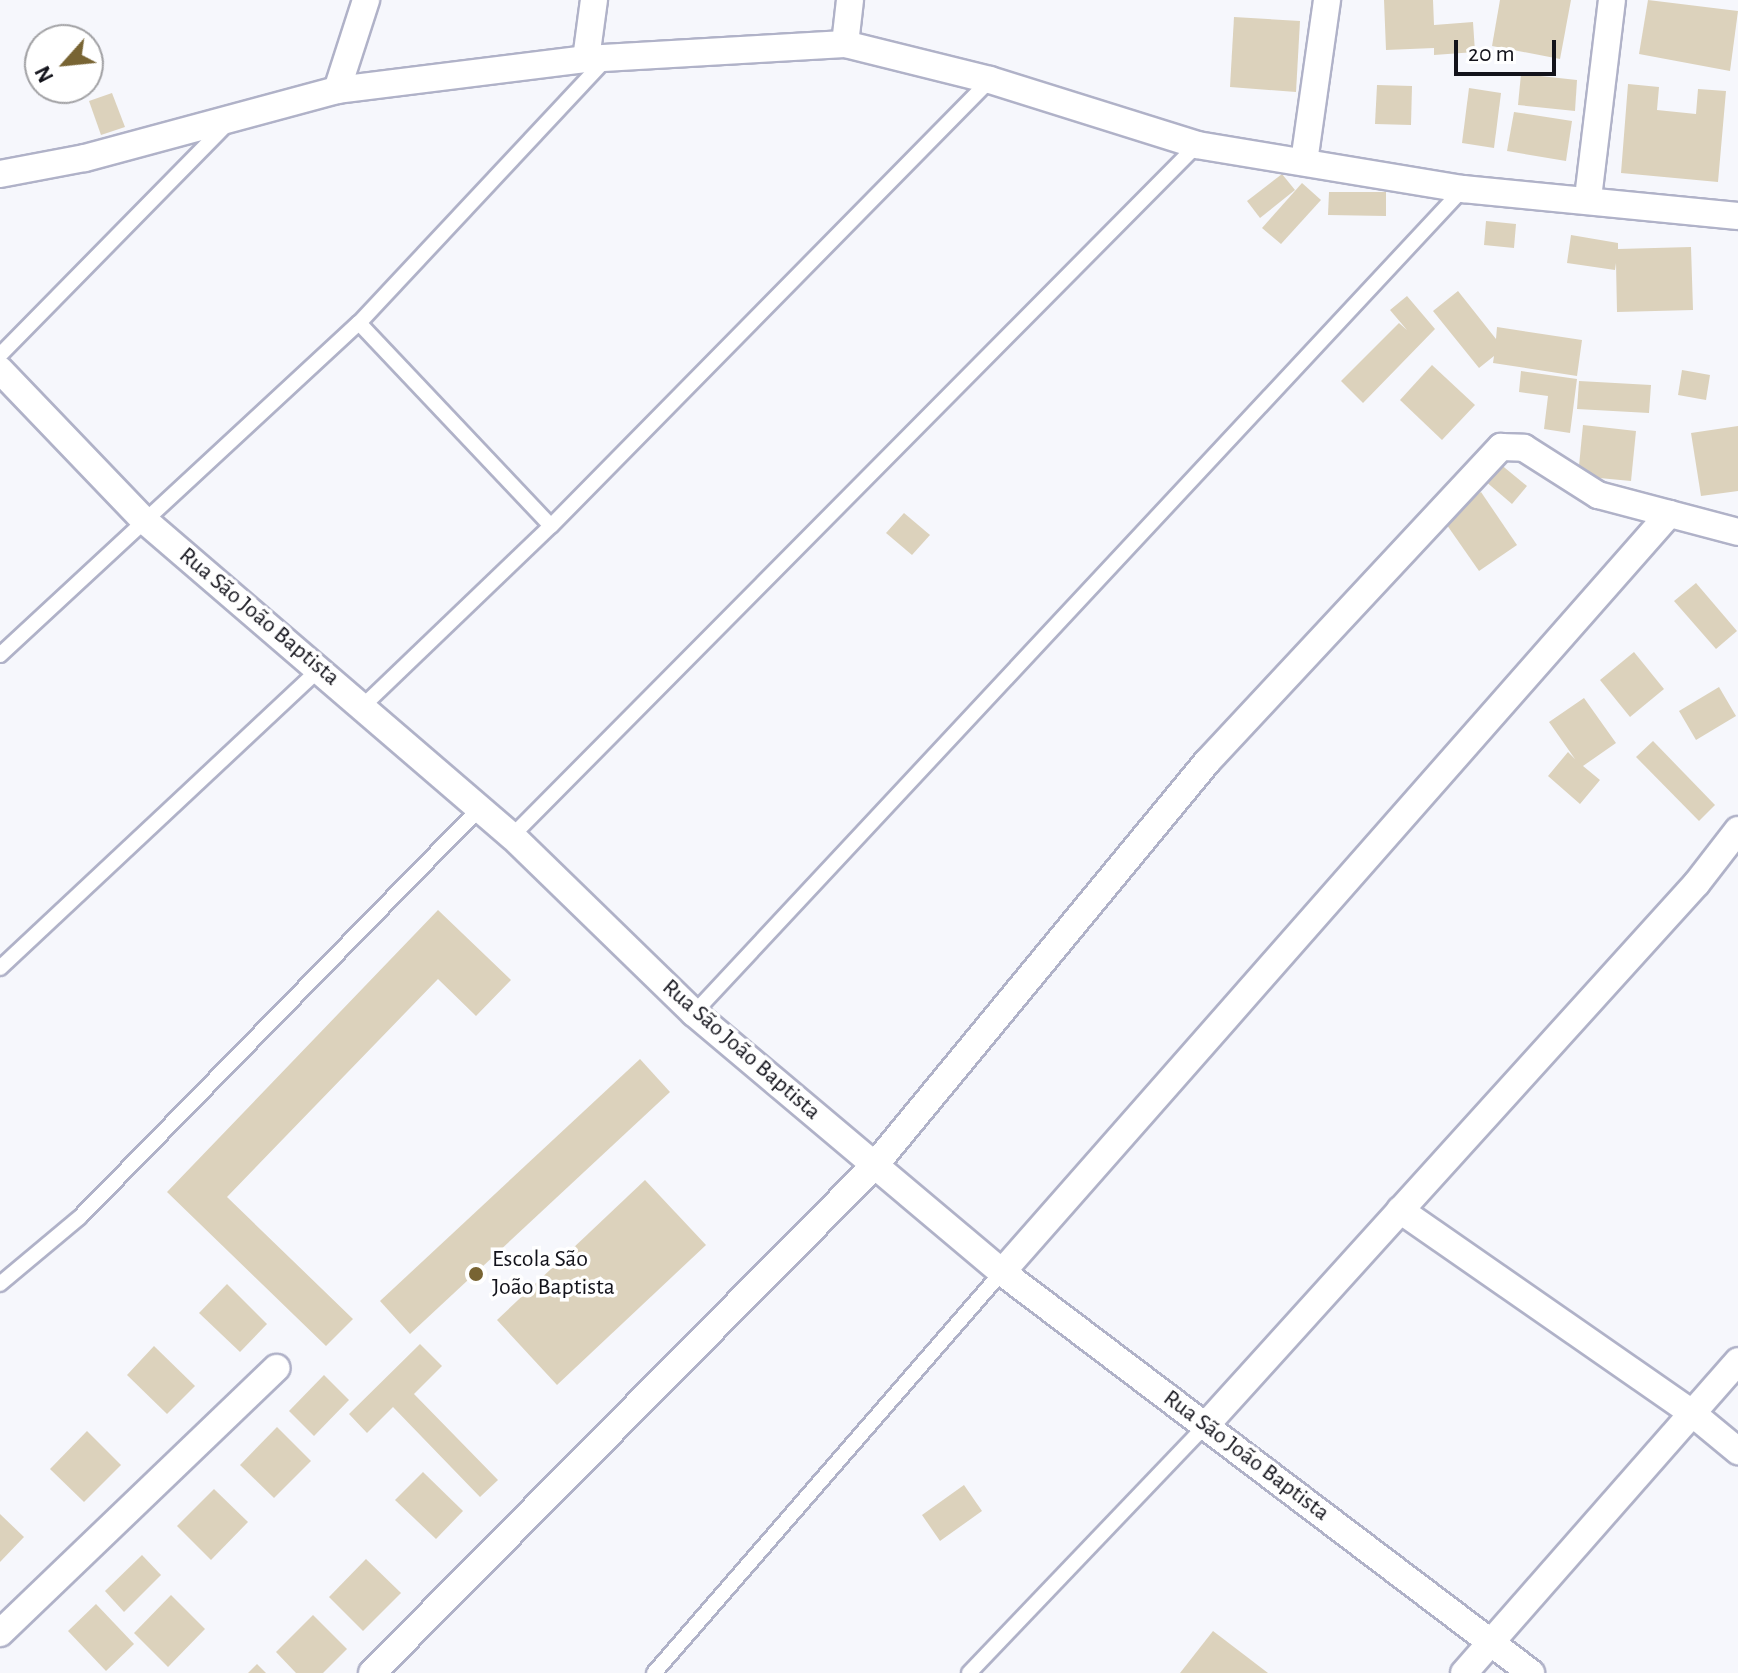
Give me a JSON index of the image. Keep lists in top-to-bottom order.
{
  "streets": {
    "street": ["Rua São João Baptista"]
  },
  "places": ["Escola São João Baptista"],
  "scale_bar": "20 m",
  "north": "bottom left"
}
